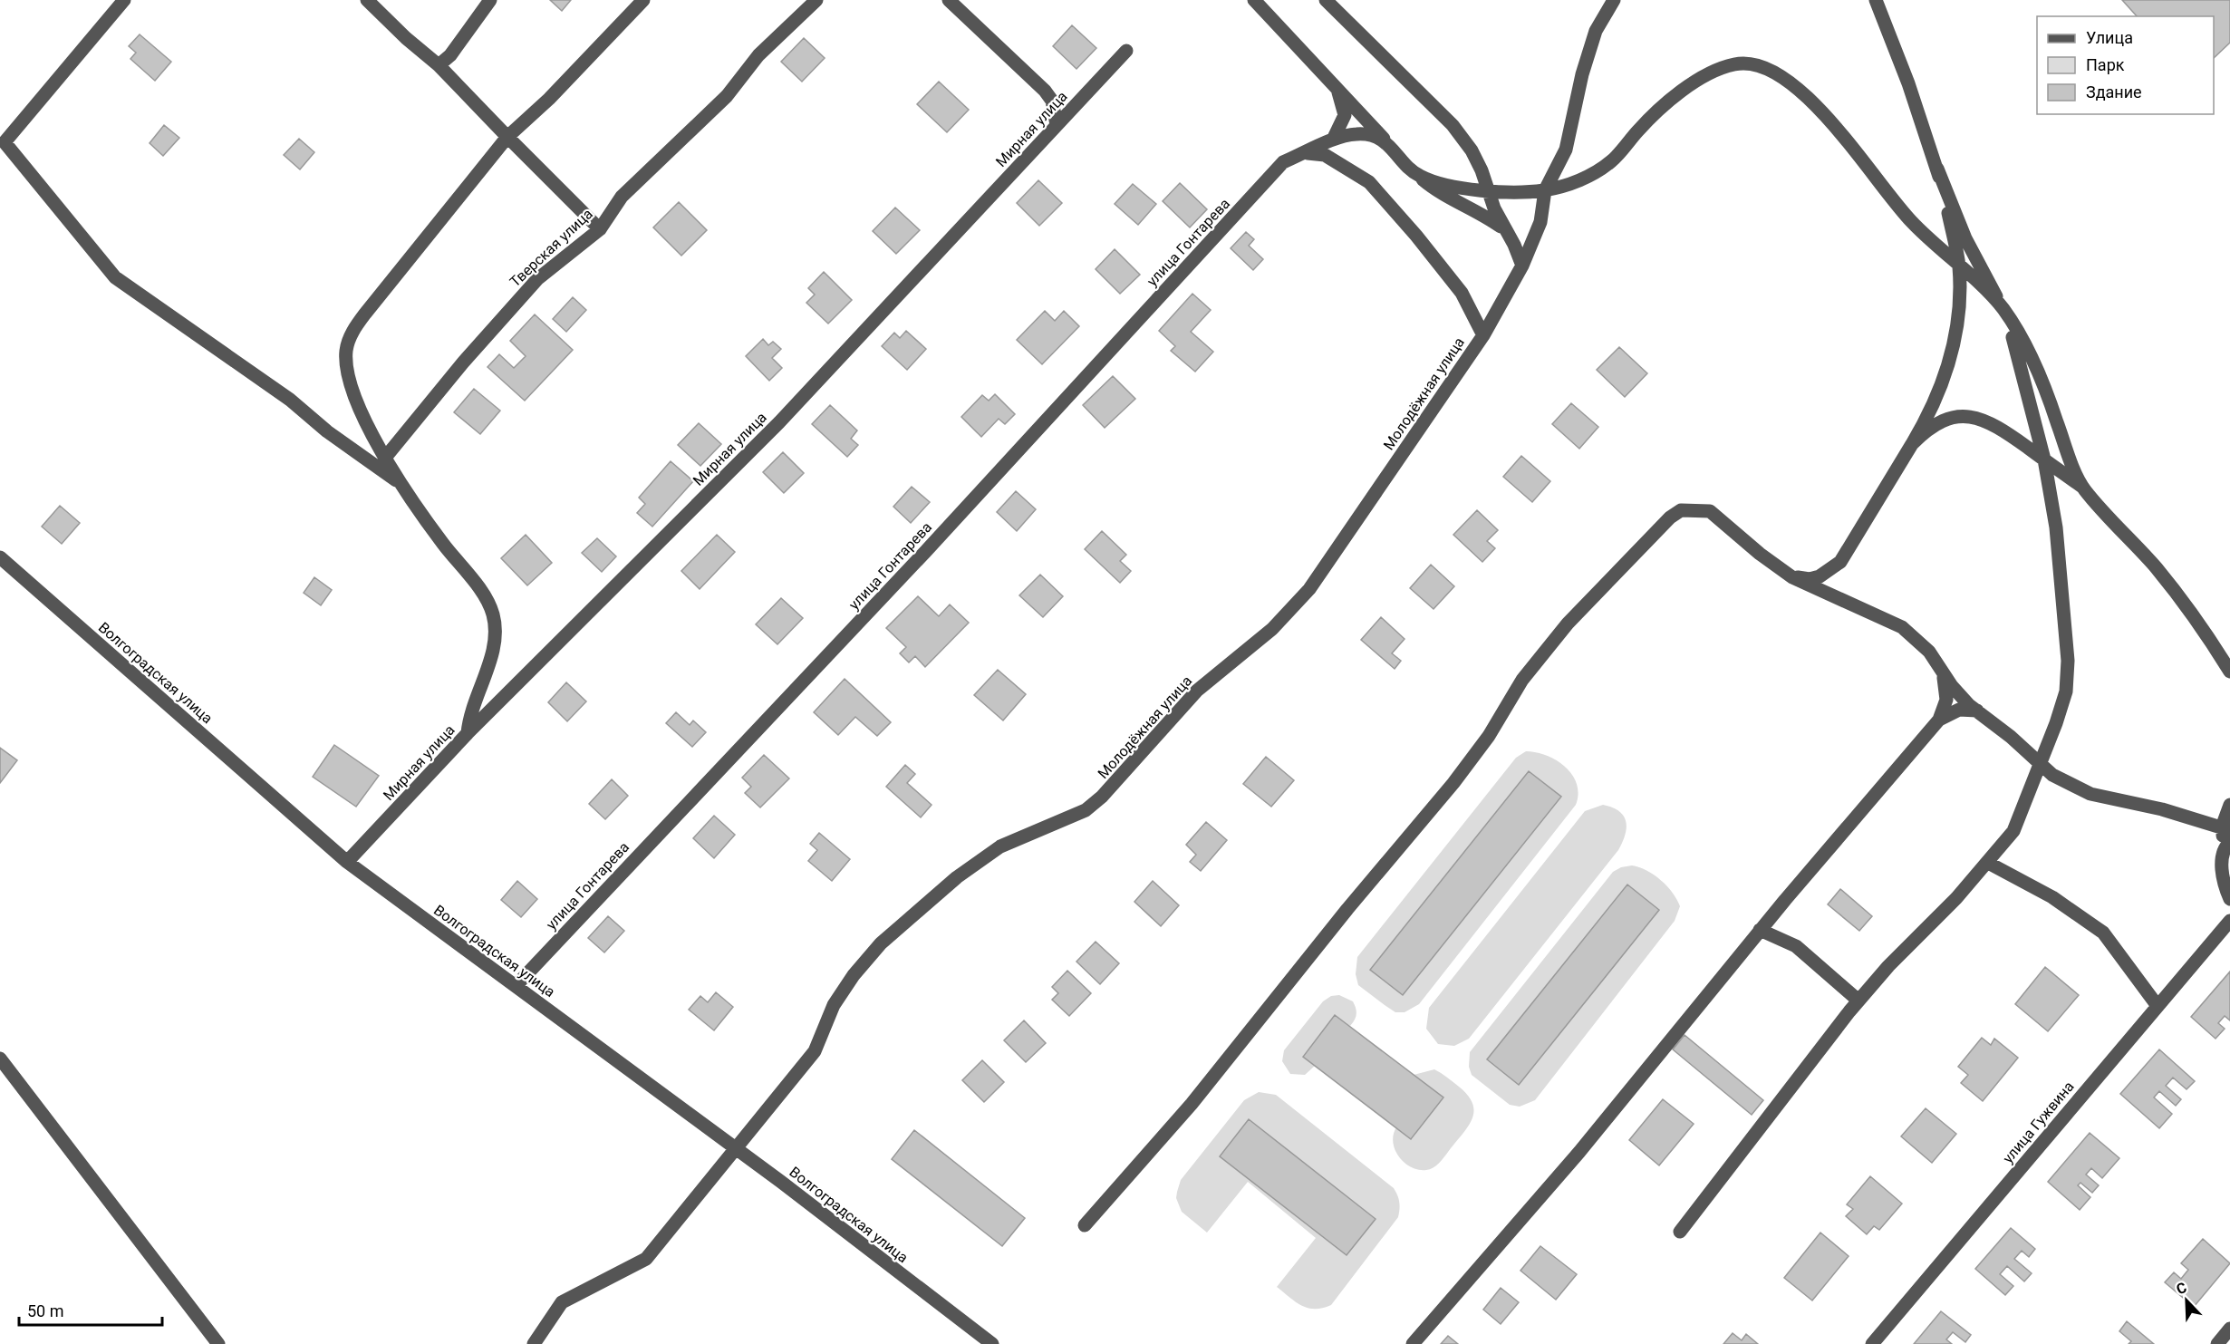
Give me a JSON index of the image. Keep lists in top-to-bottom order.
{
  "streets": {
    "street": [
      "Мирная улица",
      "улица Гонтарева",
      "Тверская улица",
      "Молодёжная улица",
      "Волгоградская улица",
      "улица Гужвина"
    ]
  },
  "crossings": [
    ["Мирная улица", "Волгоградская улица"],
    ["улица Гонтарева", "Волгоградская улица"],
    ["Молодёжная улица", "Волгоградская улица"]
  ],
  "legend": ["Улица", "Парк", "Здание"],
  "scale_bar": "50 m",
  "north": "top left"
}
